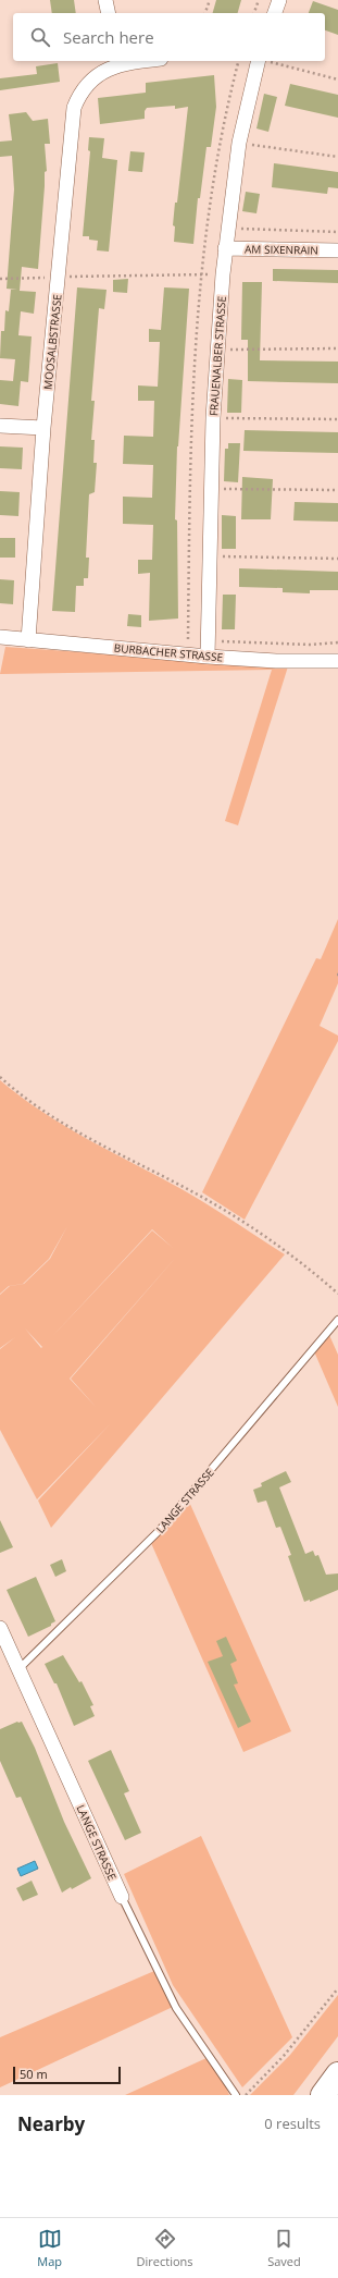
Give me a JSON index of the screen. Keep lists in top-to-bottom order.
{
  "streets": {
    "street": [
      "AM SIXENRAIN",
      "MOOSALBSTRASSE",
      "FRAUENALBER STRASSE",
      "BURBACHER STRASSE",
      "LANGE STRASSE"
    ]
  },
  "crossings": [
    ["AM SIXENRAIN", "FRAUENALBER STRASSE"],
    ["MOOSALBSTRASSE", "BURBACHER STRASSE"],
    ["FRAUENALBER STRASSE", "BURBACHER STRASSE"]
  ],
  "scale_bar": "50 m",
  "page": {
    "search": "Search here",
    "scale": "50 m",
    "heading": ["Nearby", "0 results"],
    "nav": ["Map", "Directions", "Saved"]
  }
}
